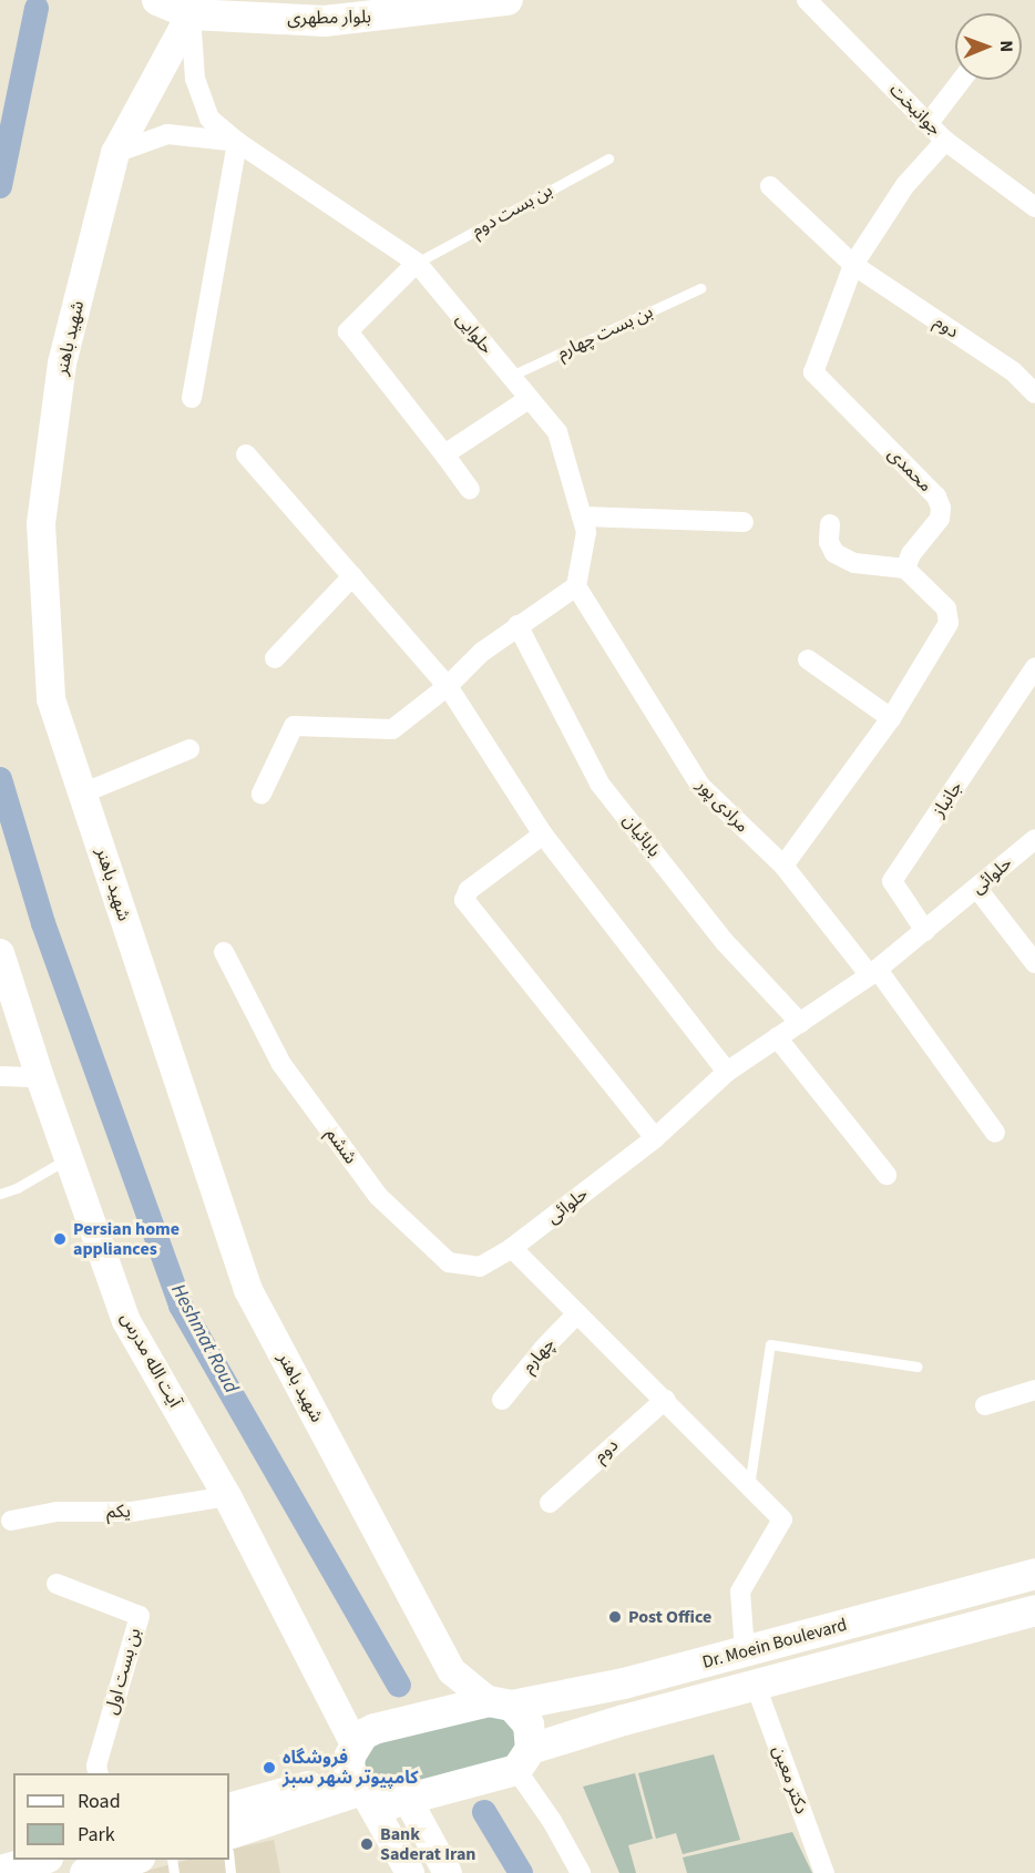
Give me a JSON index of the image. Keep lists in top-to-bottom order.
{
  "streets": {
    "main road": [
      "بلوار مطهری",
      "شهید باهنر",
      "آیت الله مدرس",
      "Dr. Moein Boulevard"
    ],
    "street": [
      "جوانبخت",
      "دوم",
      "حلوایی",
      "محمدی",
      "جانباز",
      "مرادی پور",
      "بابائیان",
      "حلوائی",
      "ششم",
      "چهارم",
      "یکم",
      "بن بست اول",
      "دکتر معین"
    ],
    "lane": ["بن بست دوم", "بن بست چهارم"]
  },
  "crossings": [
    ["بلوار مطهری", "حلوایی"],
    ["بلوار مطهری", "شهید باهنر"],
    ["جوانبخت", "محمدی"],
    ["بن بست دوم", "حلوایی"],
    ["دوم", "محمدی"],
    ["بن بست چهارم", "حلوایی"],
    ["حلوایی", "شهید باهنر"],
    ["حلوایی", "مرادی پور"],
    ["شهید باهنر", "Dr. Moein Boulevard"],
    ["جانباز", "حلوائی"],
    ["مرادی پور", "حلوائی"],
    ["بابائیان", "حلوائی"],
    ["حلوائی", "ششم"],
    ["آیت الله مدرس", "یکم"],
    ["آیت الله مدرس", "Dr. Moein Boulevard"],
    ["Dr. Moein Boulevard", "دکتر معین"]
  ],
  "water": ["Heshmat Roud"],
  "places": [
    "Persian home appliances",
    "Post Office",
    "فروشگاه کامپیوتر شهر سبز",
    "Bank Saderat Iran"
  ],
  "legend": ["Road", "Park"],
  "north": "right"
}
